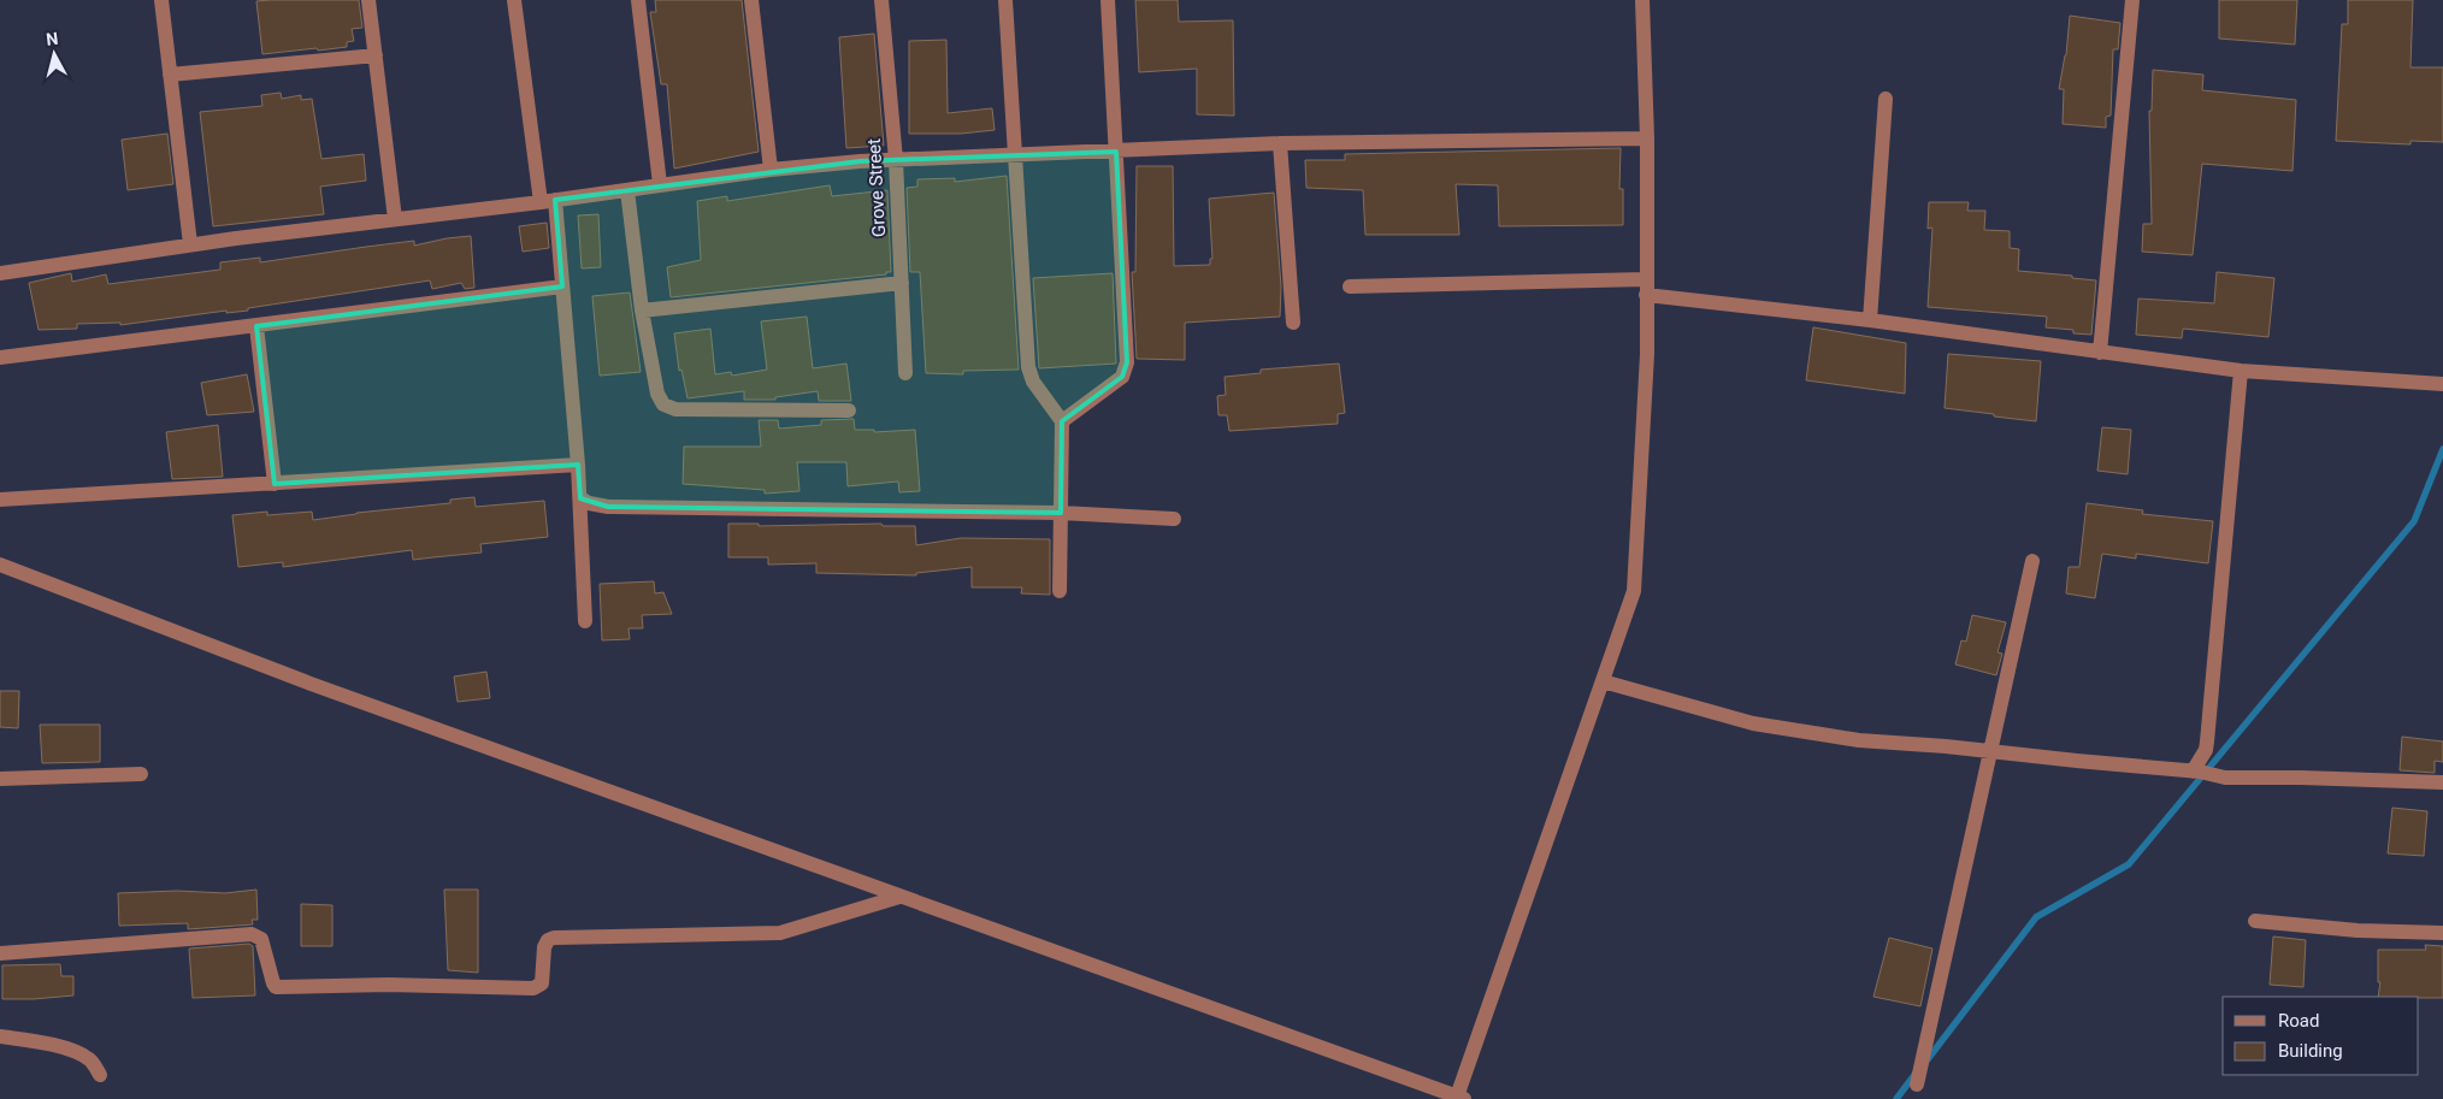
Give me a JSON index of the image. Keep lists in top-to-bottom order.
{
  "streets": {
    "street": ["Grove Street"]
  },
  "legend": ["Road", "Building"],
  "north": "top"
}
